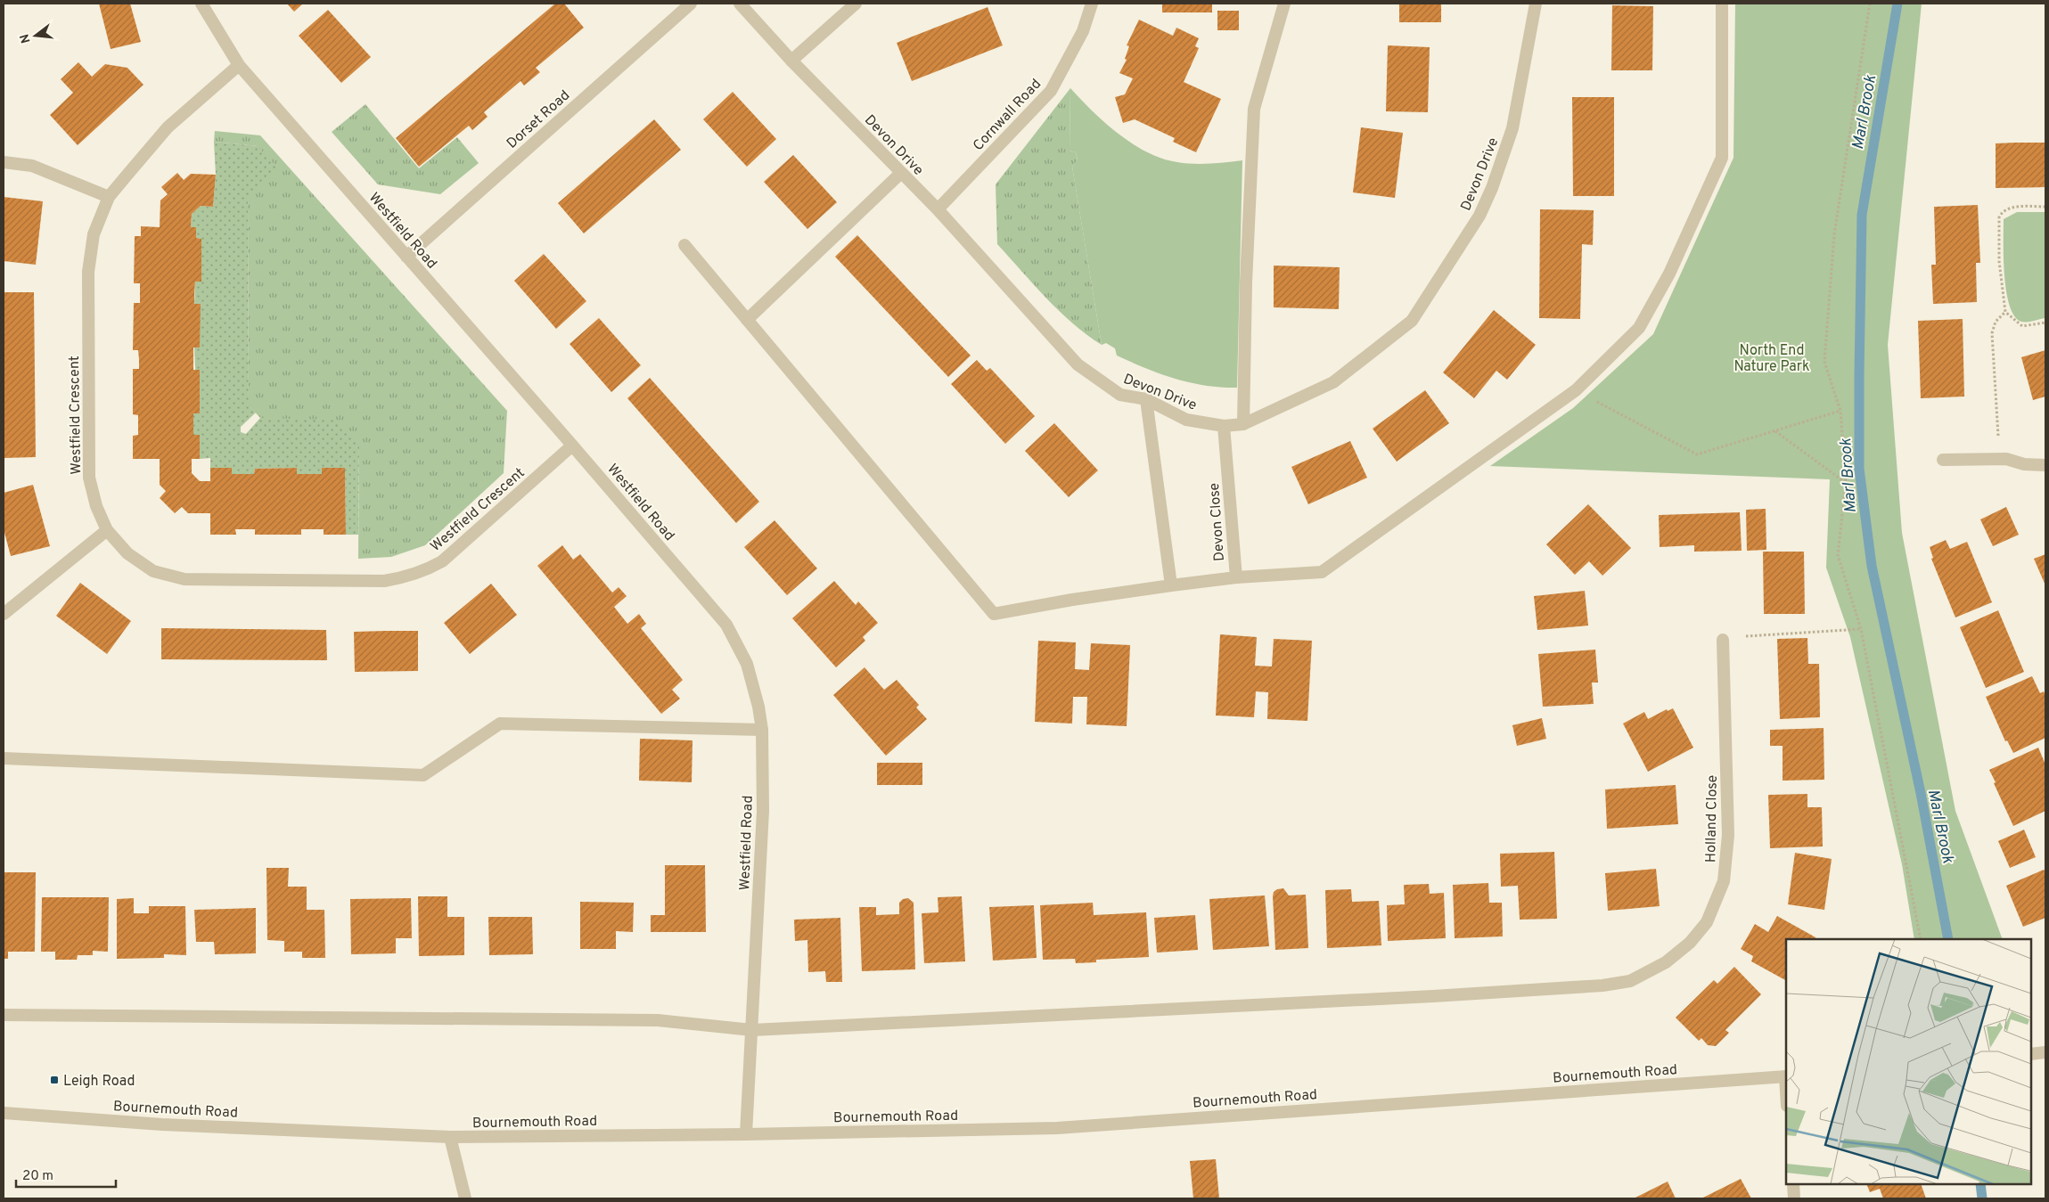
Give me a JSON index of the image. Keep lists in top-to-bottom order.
{
  "streets": {
    "street": [
      "Cornwall Road",
      "Dorset Road",
      "Devon Drive",
      "Westfield Road",
      "Westfield Crescent",
      "Devon Close",
      "Holland Close",
      "Bournemouth Road"
    ]
  },
  "crossings": [
    ["Cornwall Road", "Devon Drive"],
    ["Dorset Road", "Westfield Road"],
    ["Devon Drive", "Devon Close"],
    ["Westfield Road", "Westfield Crescent"],
    ["Westfield Road", "Holland Close"],
    ["Westfield Road", "Bournemouth Road"]
  ],
  "water": ["Marl Brook"],
  "parks": ["North End Nature Park"],
  "places": {
    "transit": ["Leigh Road"]
  },
  "scale_bar": "20 m",
  "north": "left"
}
